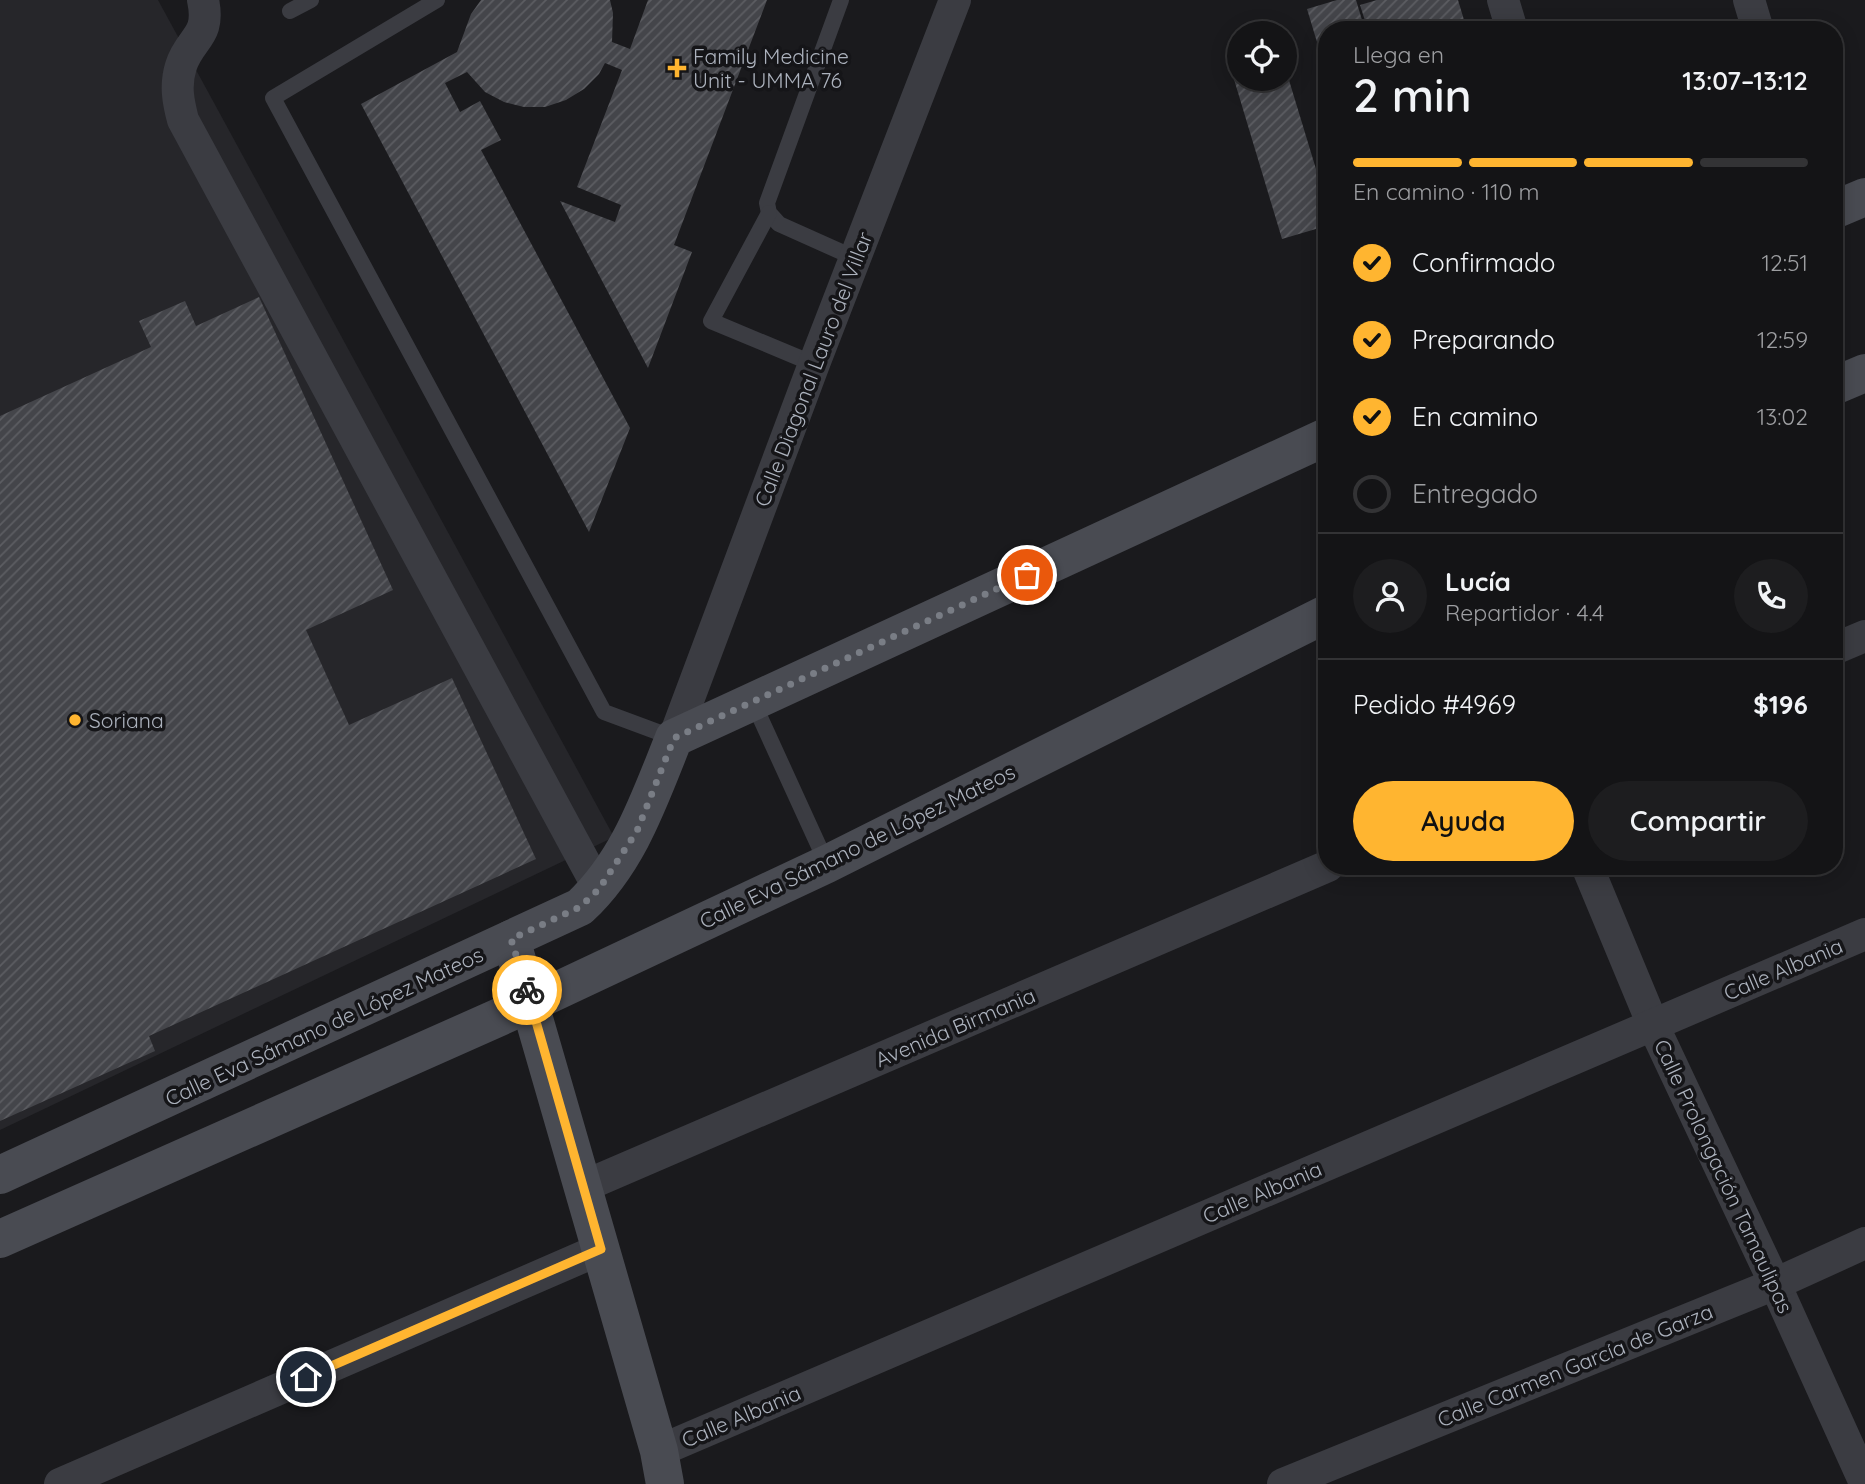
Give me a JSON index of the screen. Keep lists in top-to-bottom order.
{
  "streets": {
    "main road": ["Calle Eva Sámano de López Mateos"],
    "street": [
      "Calle Diagonal Lauro del Villar",
      "Calle Albania",
      "Avenida Birmania",
      "Calle Prolongación Tamaulipas",
      "Calle Carmen García de Garza"
    ]
  },
  "crossings": [
    ["Calle Diagonal Lauro del Villar", "Calle Eva Sámano de López Mateos"],
    ["Calle Albania", "Calle Prolongación Tamaulipas"],
    ["Calle Prolongación Tamaulipas", "Calle Carmen García de Garza"]
  ],
  "places": {
    "health": ["Family Medicine Unit - UMMA 76"],
    "other": ["Soriana"]
  },
  "page": {
    "heading": ["2 min", "Llega en", "13:07–13:12"],
    "panel": [
      "Lucía",
      "Repartidor · 4.4",
      "Pedido #4969",
      "$196"
    ],
    "bar": "En camino · 110 m",
    "list": [
      ["Confirmado", "12:51"],
      ["Preparando", "12:59"],
      ["En camino", "13:02"],
      "Entregado"
    ],
    "buttons": ["Ayuda", "Compartir"]
  }
}
